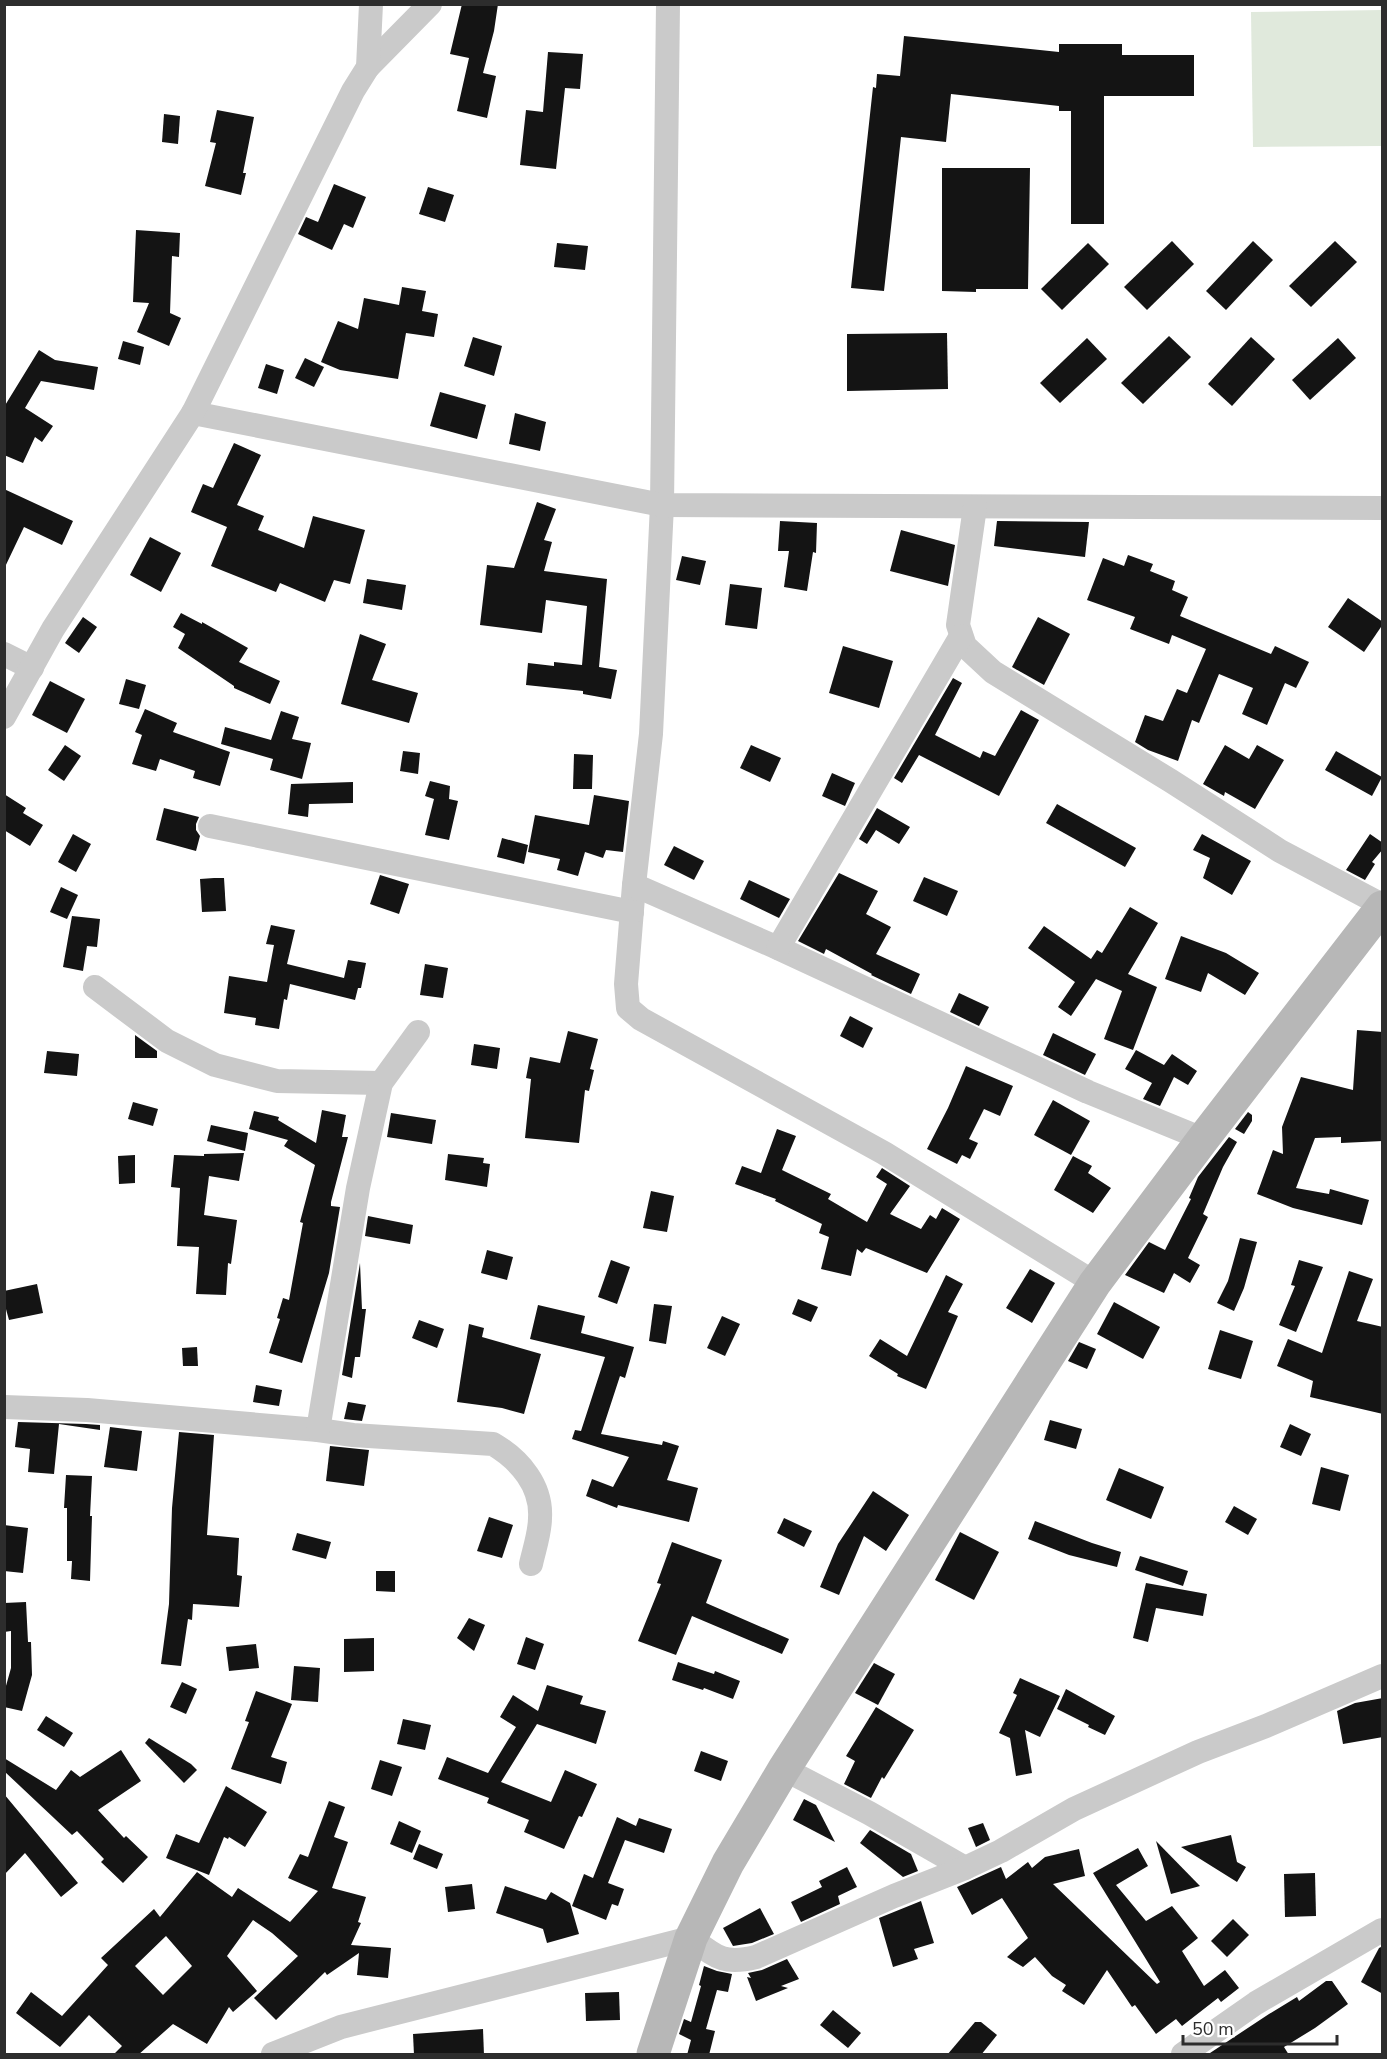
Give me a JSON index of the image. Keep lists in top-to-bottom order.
{
  "scale_bar": "50 m"
}
